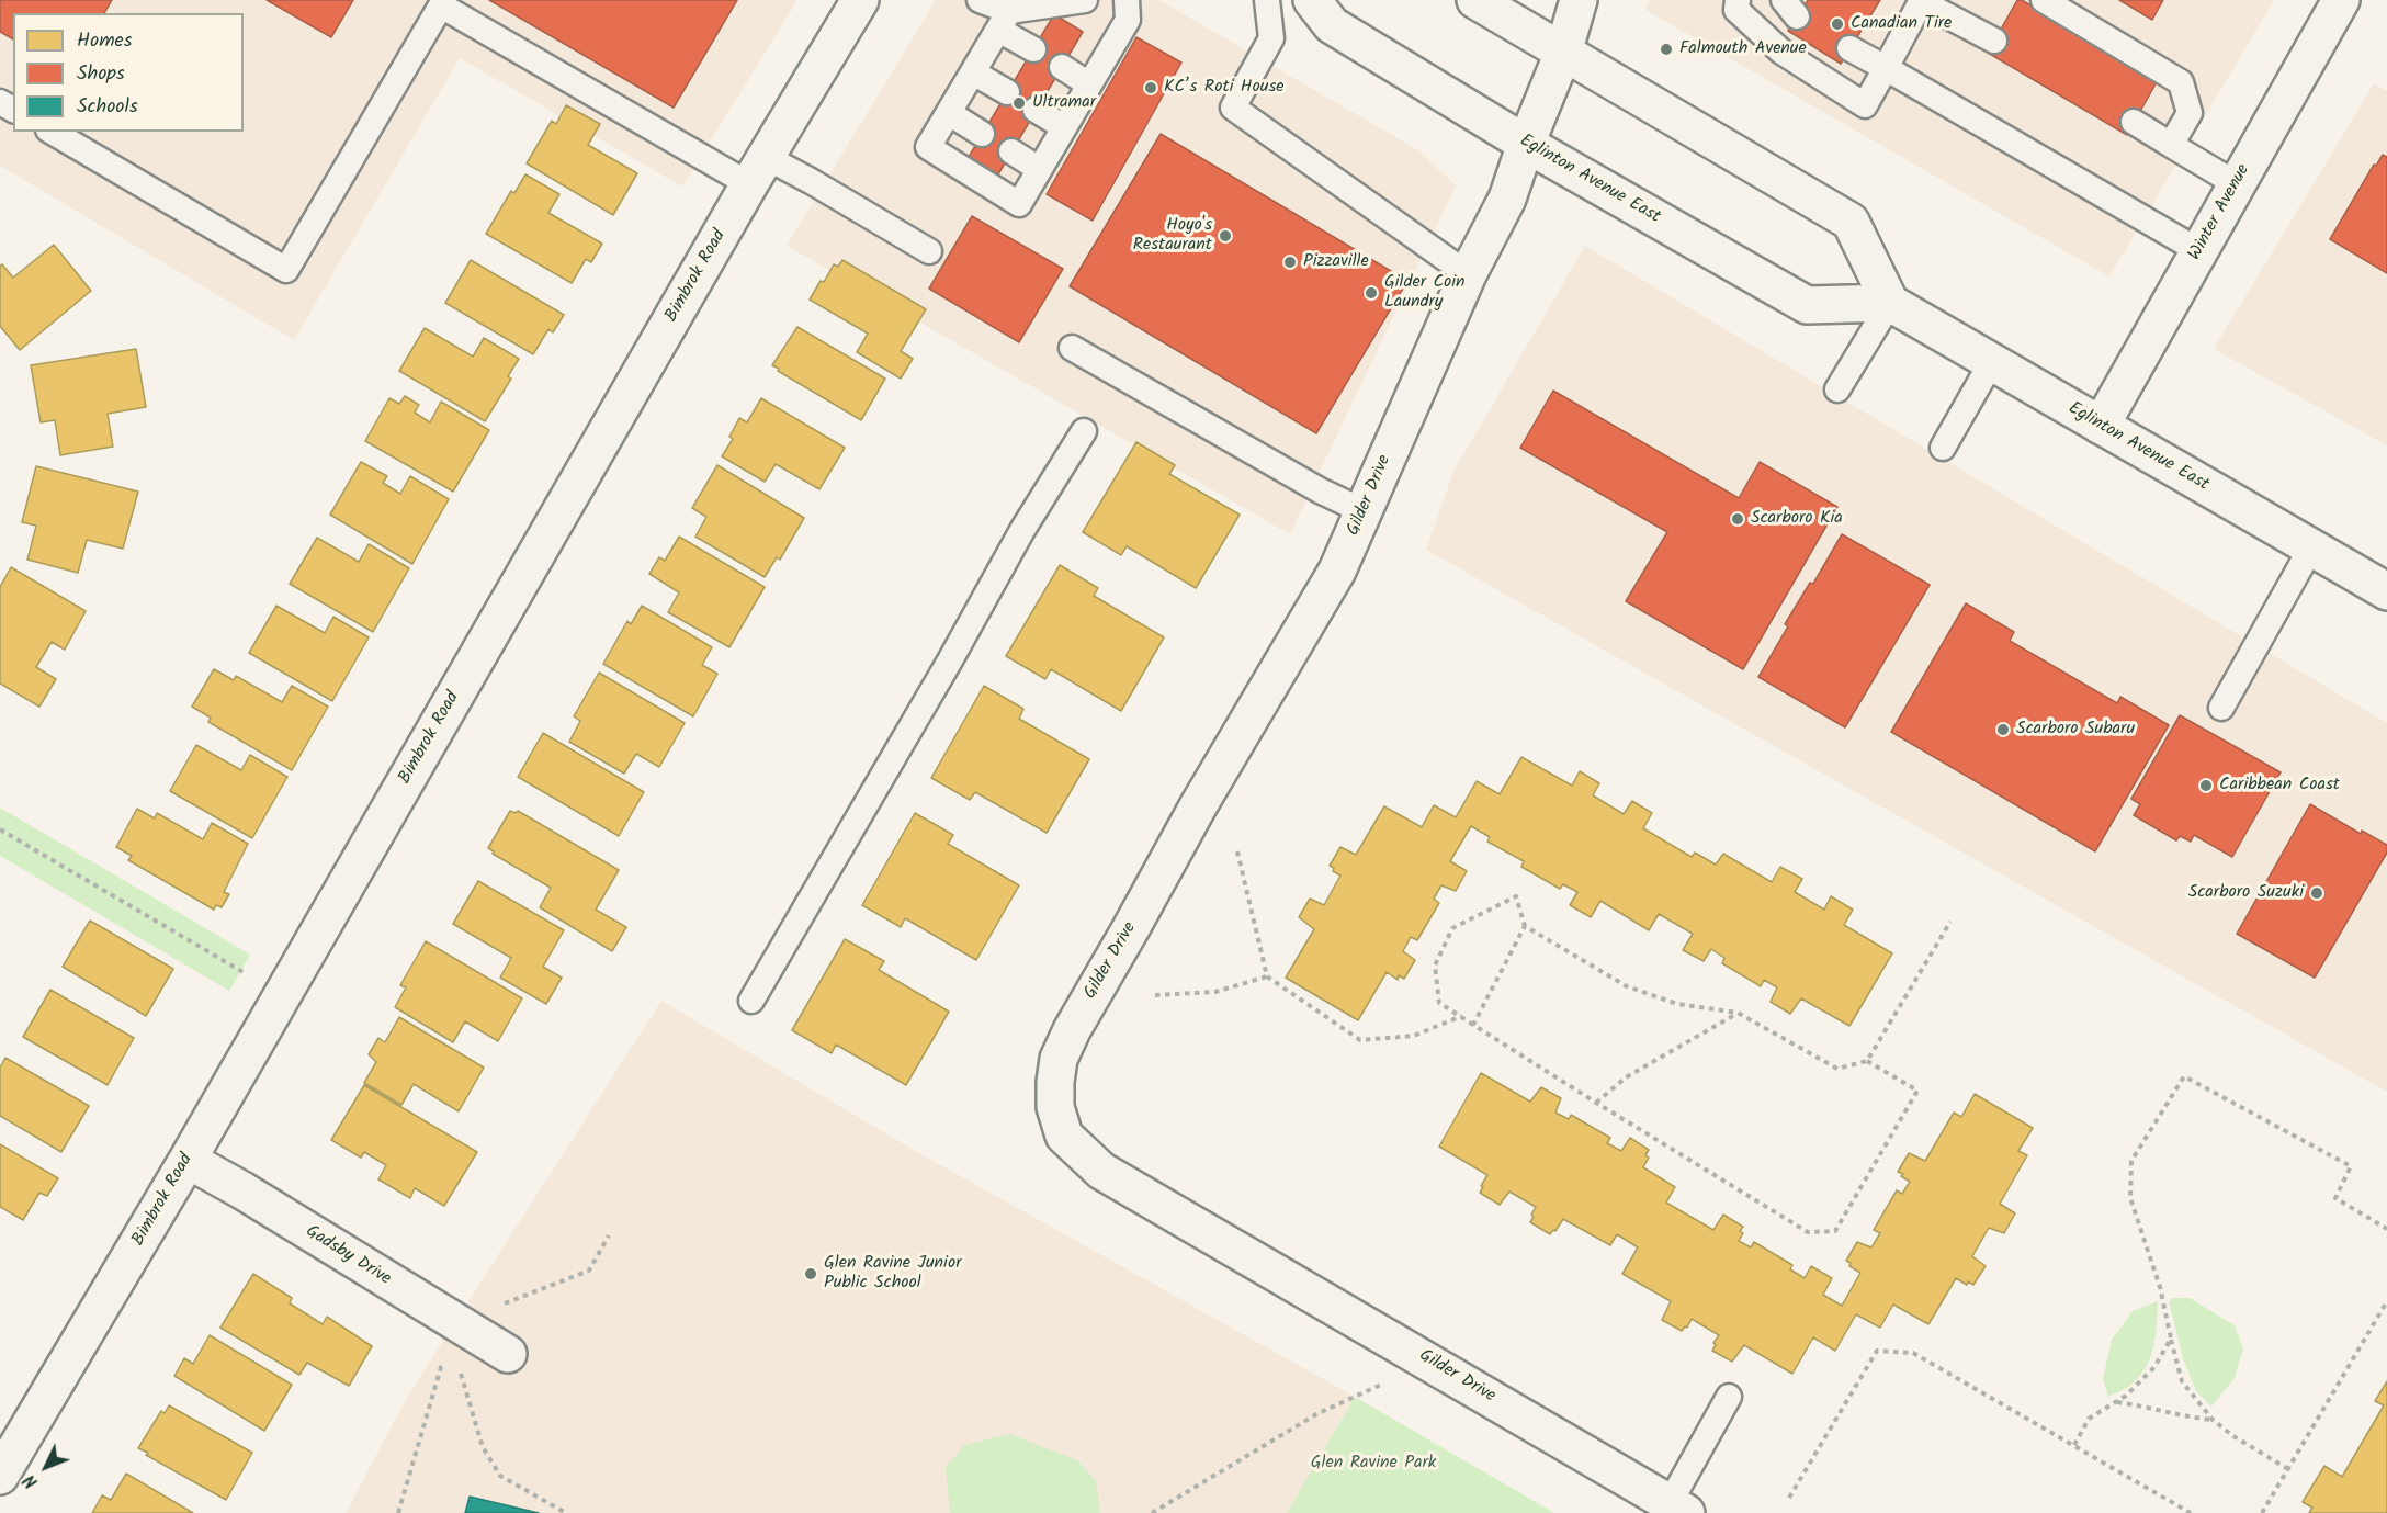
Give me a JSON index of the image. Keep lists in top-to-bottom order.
{
  "streets": {
    "street": [
      "Eglinton Avenue East",
      "Winter Avenue",
      "Bimbrok Road",
      "Gilder Drive",
      "Gadsby Drive"
    ]
  },
  "crossings": [
    ["Eglinton Avenue East", "Winter Avenue"],
    ["Eglinton Avenue East", "Gilder Drive"],
    ["Bimbrok Road", "Gadsby Drive"]
  ],
  "parks": ["Glen Ravine Park"],
  "places": [
    "Canadian Tire",
    "Falmouth Avenue",
    "KC’s Roti House",
    "Ultramar",
    "Hoyo's Restaurant",
    "Pizzaville",
    "Gilder Coin Laundry",
    "Scarboro Kia",
    "Scarboro Subaru",
    "Caribbean Coast",
    "Scarboro Suzuki",
    "Glen Ravine Junior Public School"
  ],
  "legend": ["Homes", "Shops", "Schools"],
  "north": "bottom left"
}
